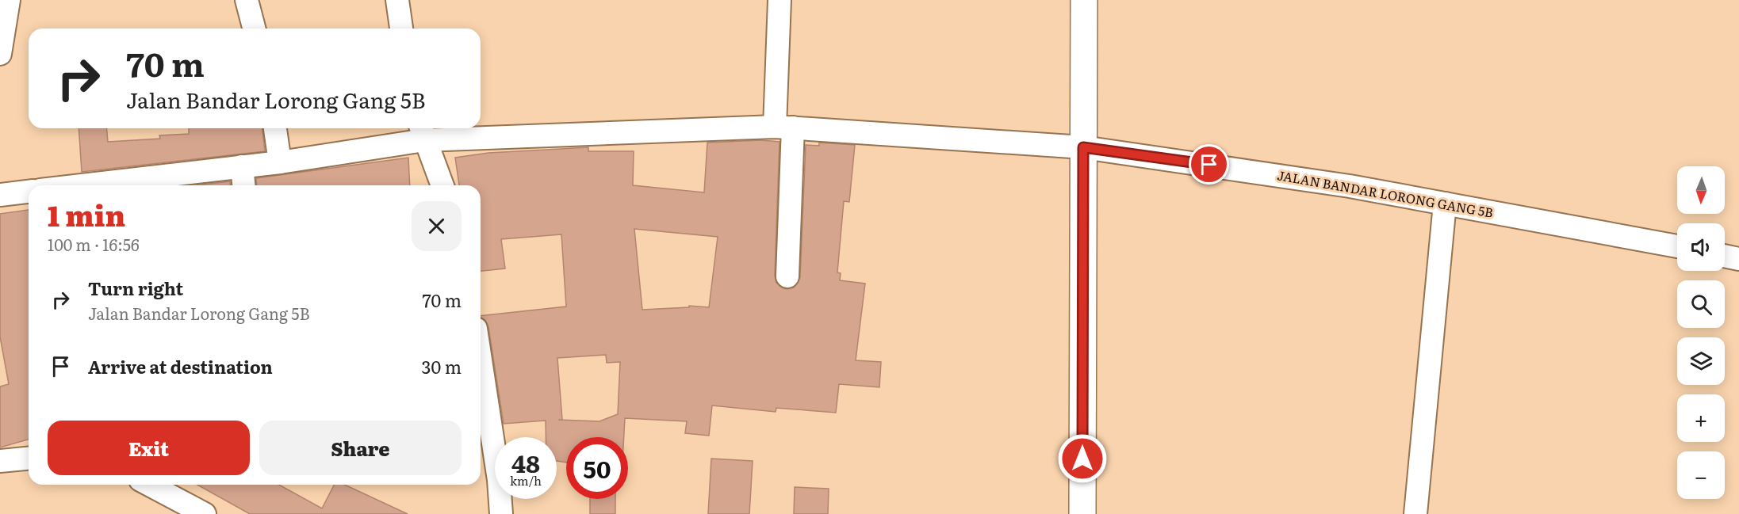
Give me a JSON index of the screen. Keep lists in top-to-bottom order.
{
  "streets": {
    "street": ["JALAN BANDAR LORONG GANG 5B"]
  },
  "north": "bottom",
  "page": {
    "turn": ["70 m", "Jalan Bandar Lorong Gang 5B"],
    "map_buttons": ["+", "−"],
    "heading": ["1 min", "100 m · 16:56"],
    "list": [
      {
        "name": "Turn right",
        "note": "Jalan Bandar Lorong Gang 5B",
        "value": "70 m"
      },
      {
        "name": "Arrive at destination",
        "value": "30 m"
      }
    ],
    "buttons": ["Exit", "Share"],
    "speed": "48 km/h",
    "limit": "50"
  }
}
